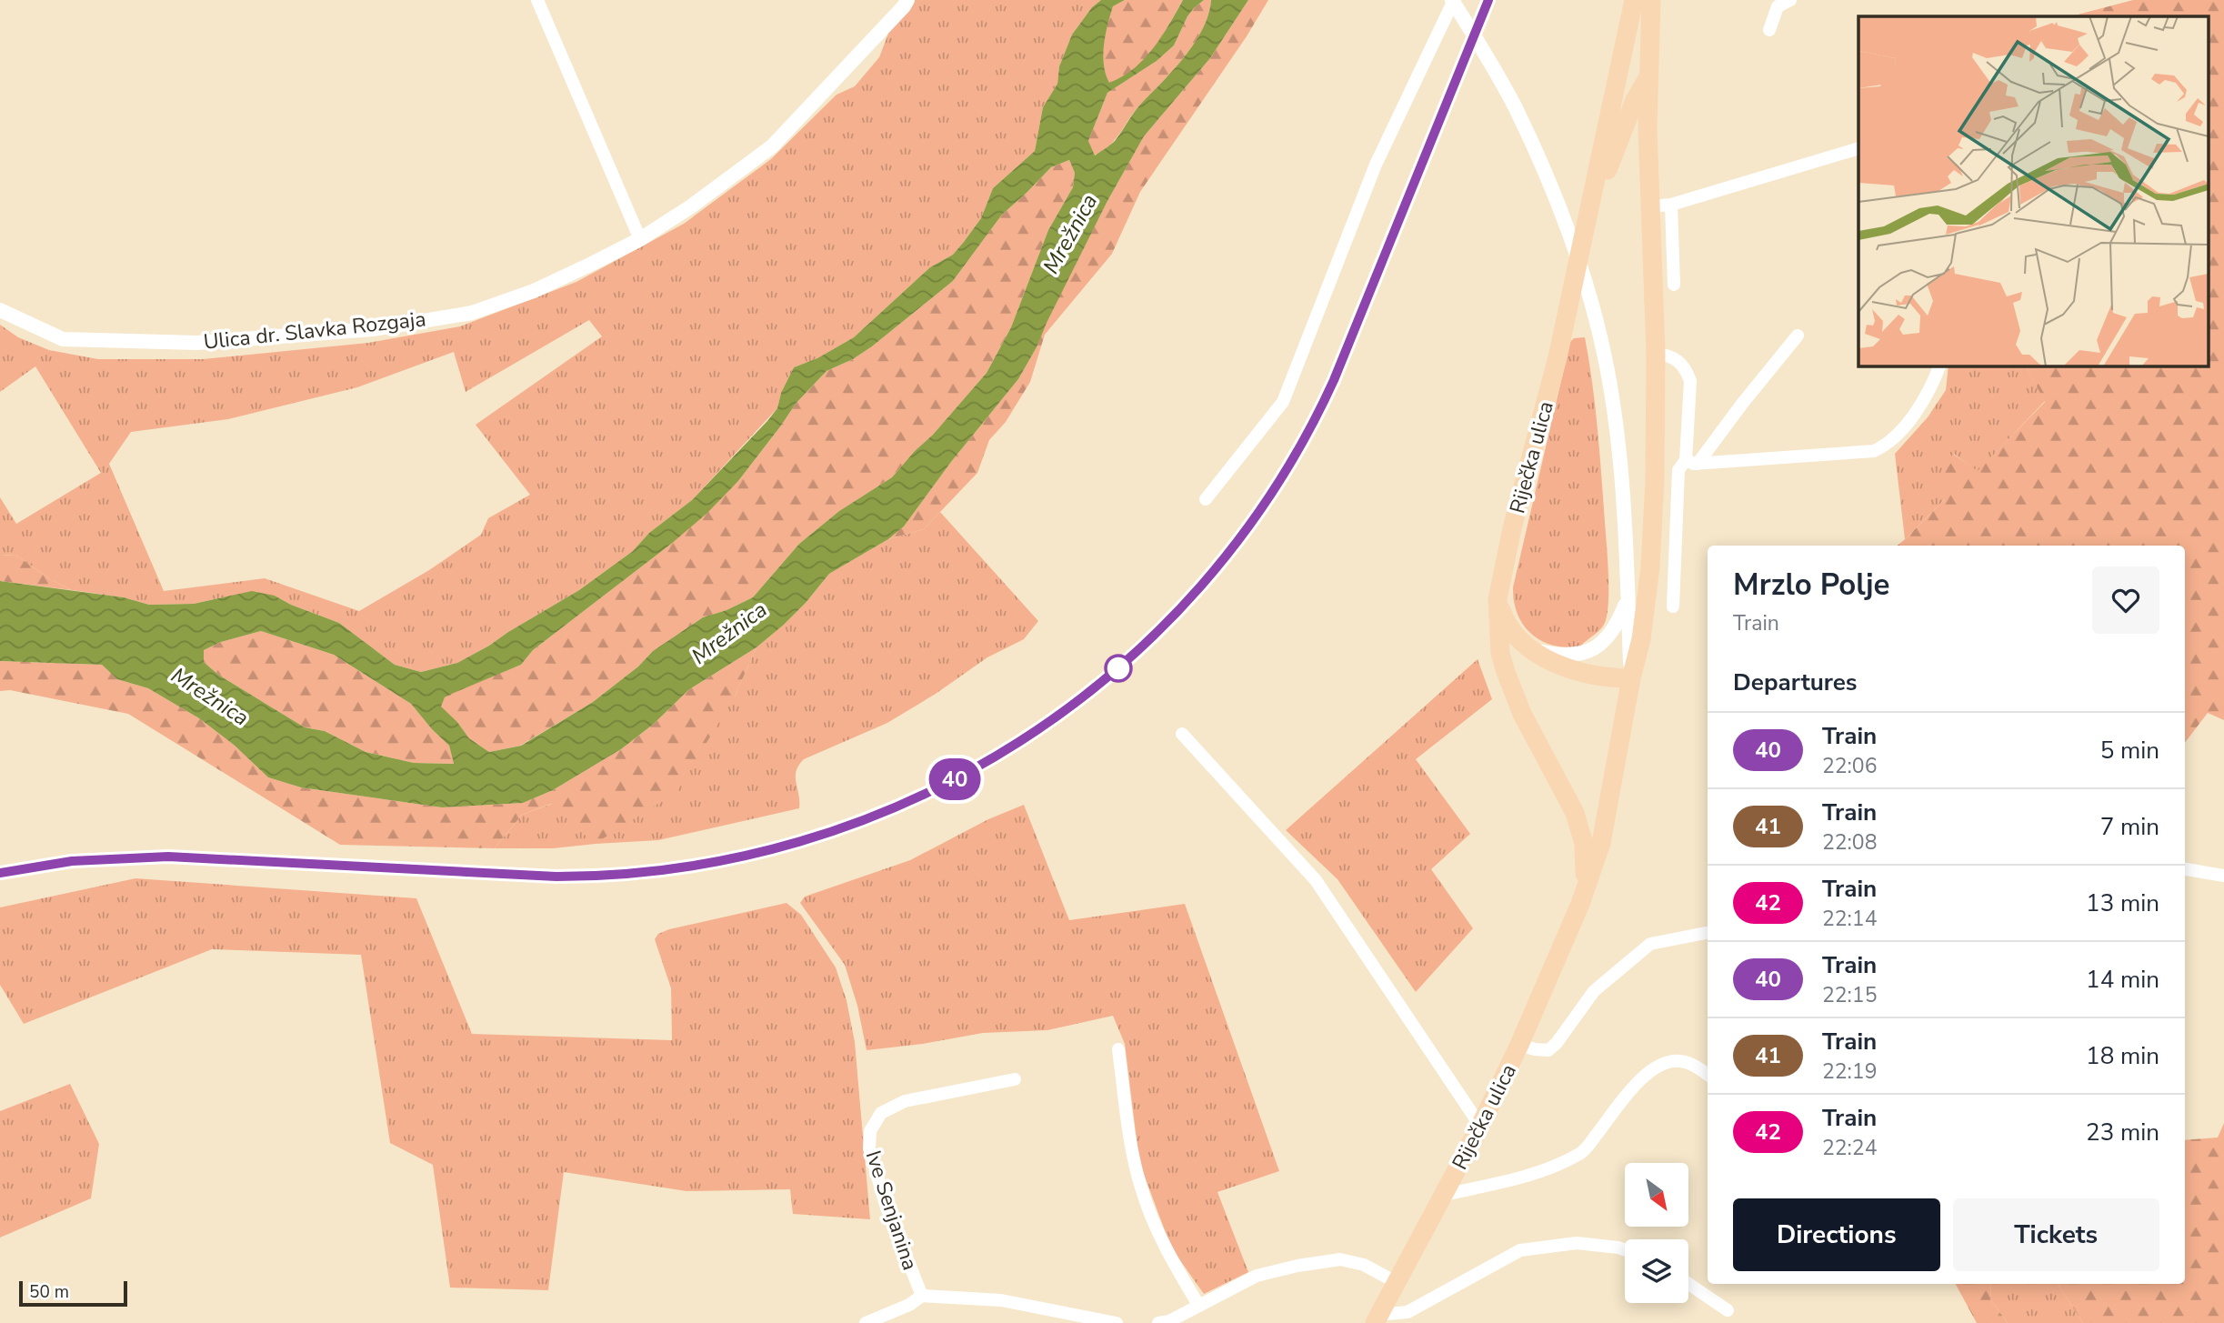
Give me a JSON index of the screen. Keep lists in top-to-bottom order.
{
  "streets": {
    "main road": ["Riječka ulica"],
    "street": ["Ulica dr. Slavka Rozgaja", "Ive Senjanina"]
  },
  "water": ["Mrežnica"],
  "scale_bar": "50 m",
  "north": "bottom right",
  "page": {
    "on_map": "40",
    "heading": [
      ["Mrzlo Polje", "Train"],
      "Departures"
    ],
    "list": [
      {
        "mark": "40",
        "name": "Train",
        "note": "22:06",
        "value": "5 min"
      },
      {
        "mark": "41",
        "name": "Train",
        "note": "22:08",
        "value": "7 min"
      },
      {
        "mark": "42",
        "name": "Train",
        "note": "22:14",
        "value": "13 min"
      },
      {
        "mark": "40",
        "name": "Train",
        "note": "22:15",
        "value": "14 min"
      },
      {
        "mark": "41",
        "name": "Train",
        "note": "22:19",
        "value": "18 min"
      },
      {
        "mark": "42",
        "name": "Train",
        "note": "22:24",
        "value": "23 min"
      }
    ],
    "buttons": ["Directions", "Tickets"],
    "scale": "50 m"
  }
}
